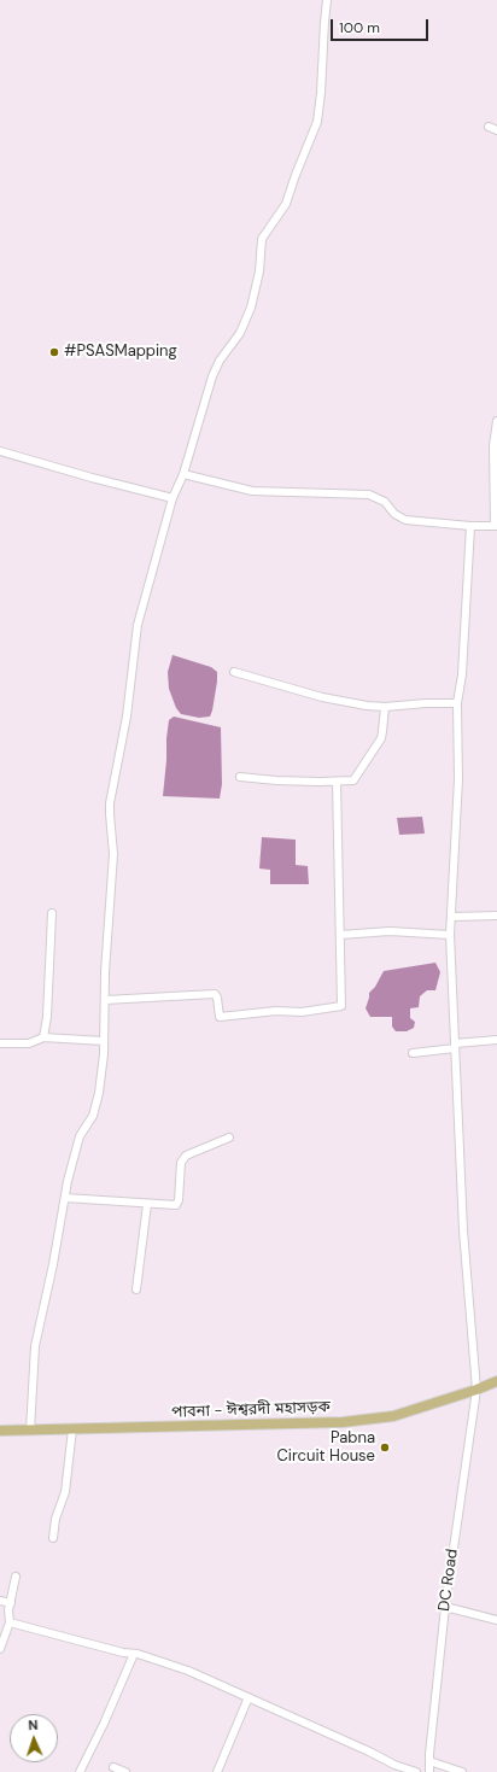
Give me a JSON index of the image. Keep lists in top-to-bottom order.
{
  "streets": {
    "main road": ["পাবনা - ঈশ্বরদী মহাসড়ক"],
    "street": ["DC Road"]
  },
  "crossings": [
    ["পাবনা - ঈশ্বরদী মহাসড়ক", "DC Road"]
  ],
  "places": ["#PSASMapping", "Pabna Circuit House"],
  "scale_bar": "100 m",
  "north": "top"
}
